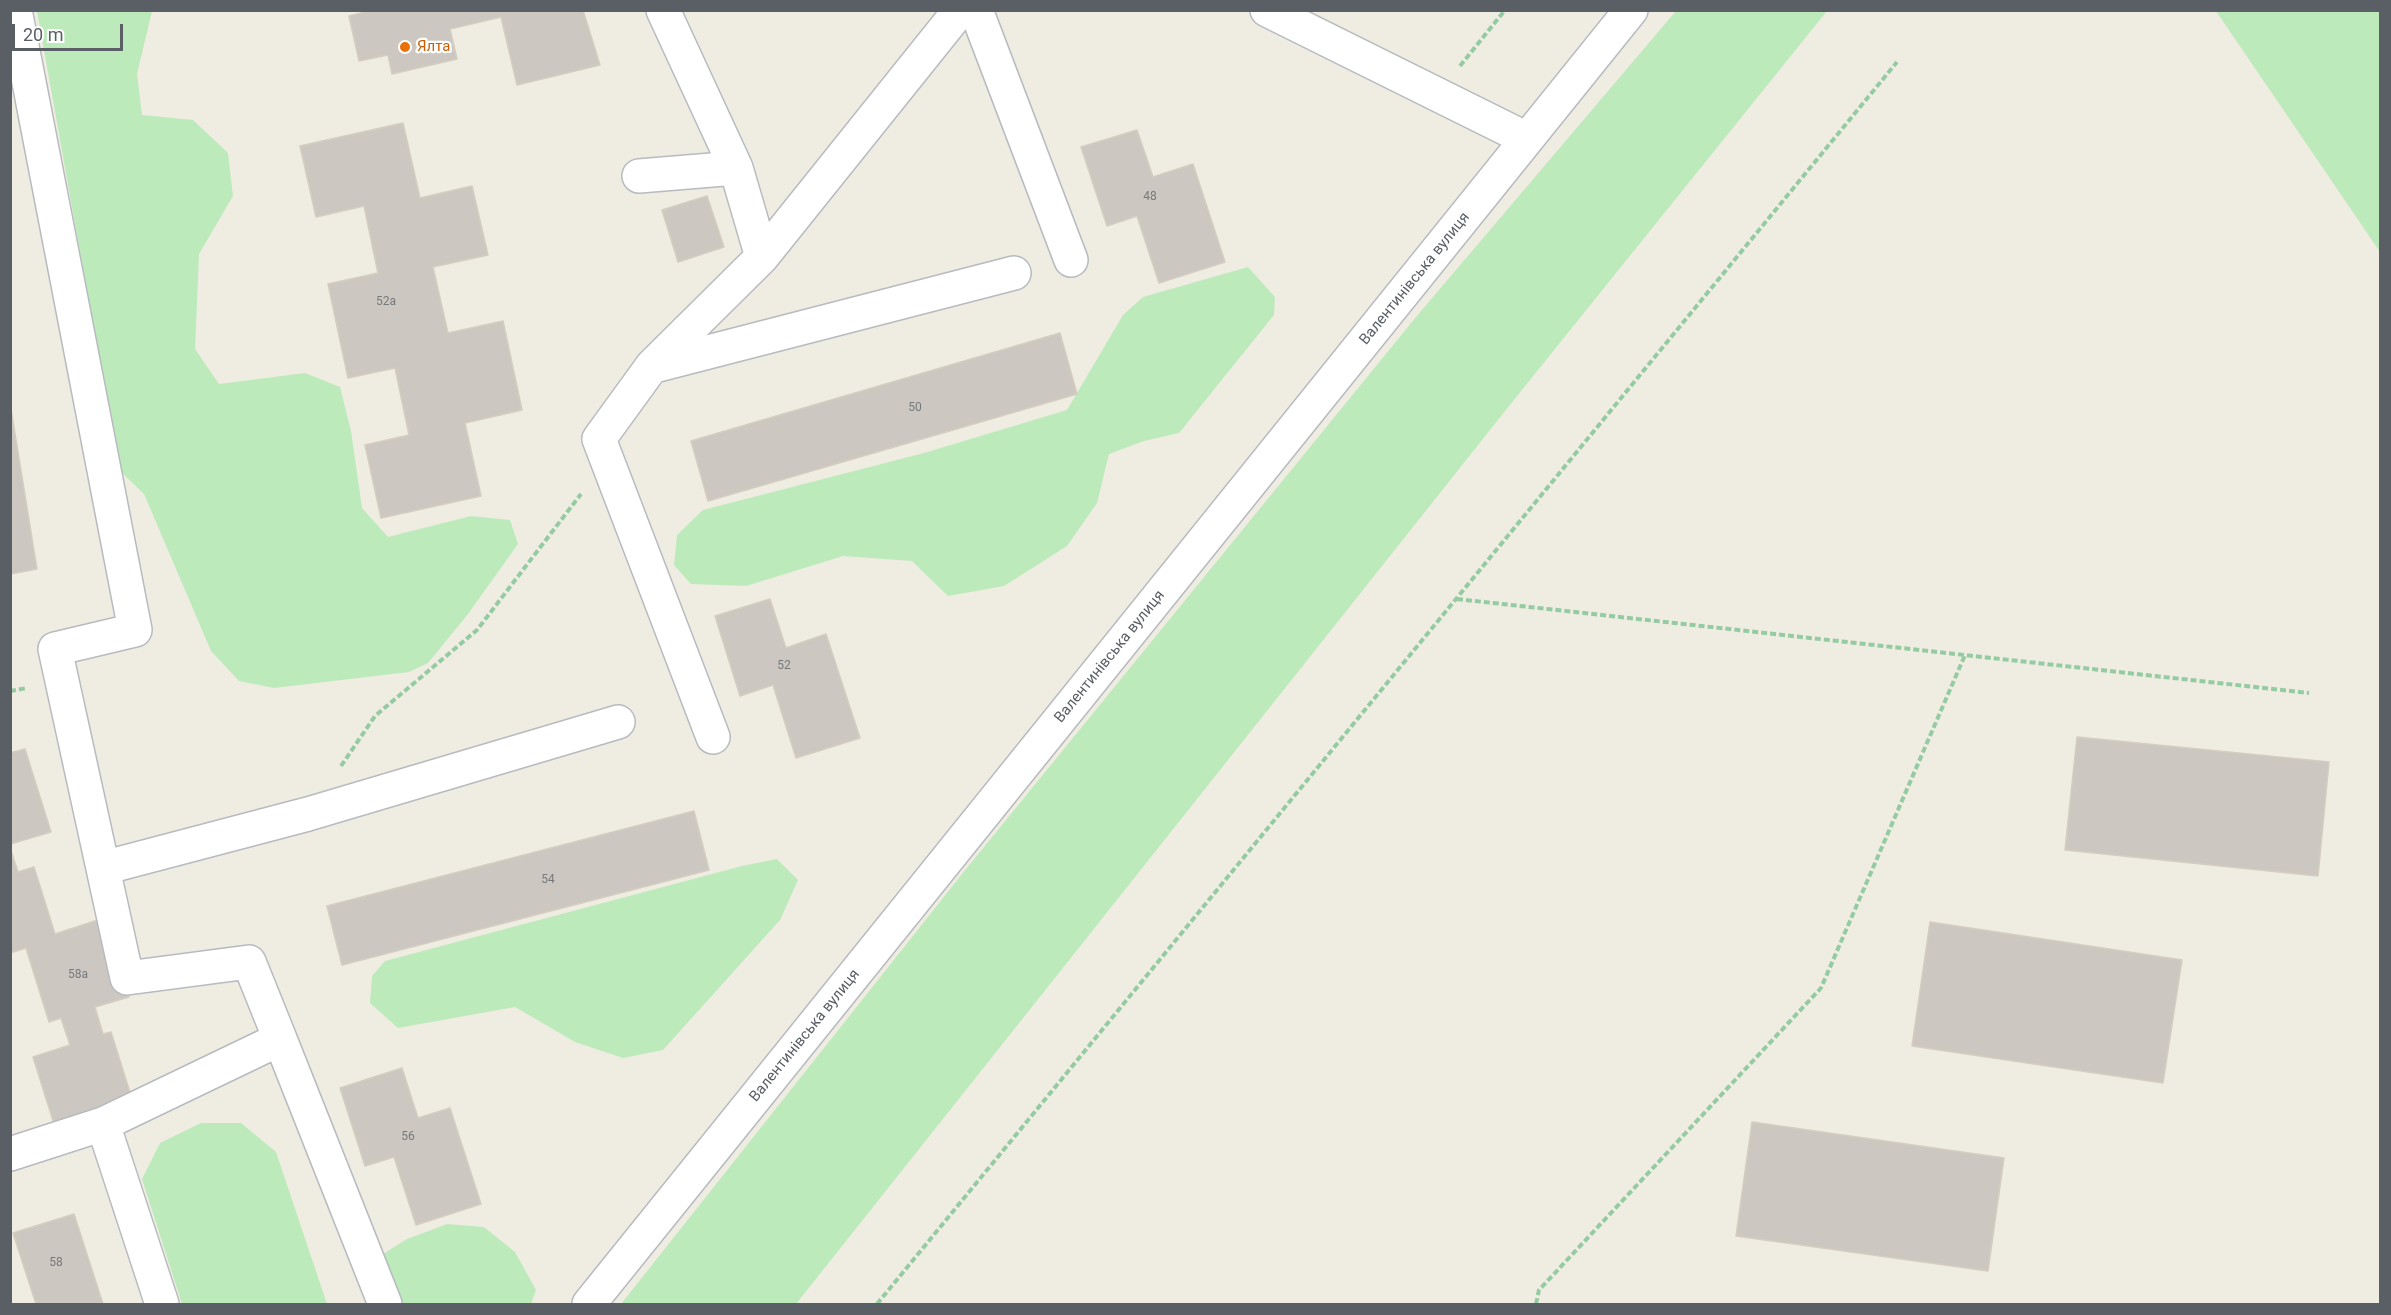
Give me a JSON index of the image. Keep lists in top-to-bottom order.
{
  "streets": {
    "street": ["Валентинівська вулиця"]
  },
  "places": ["Ялта"],
  "house_numbers": [
    "48",
    "52а",
    "50",
    "52",
    "54",
    "58а",
    "56",
    "58"
  ],
  "scale_bar": "20 m"
}
